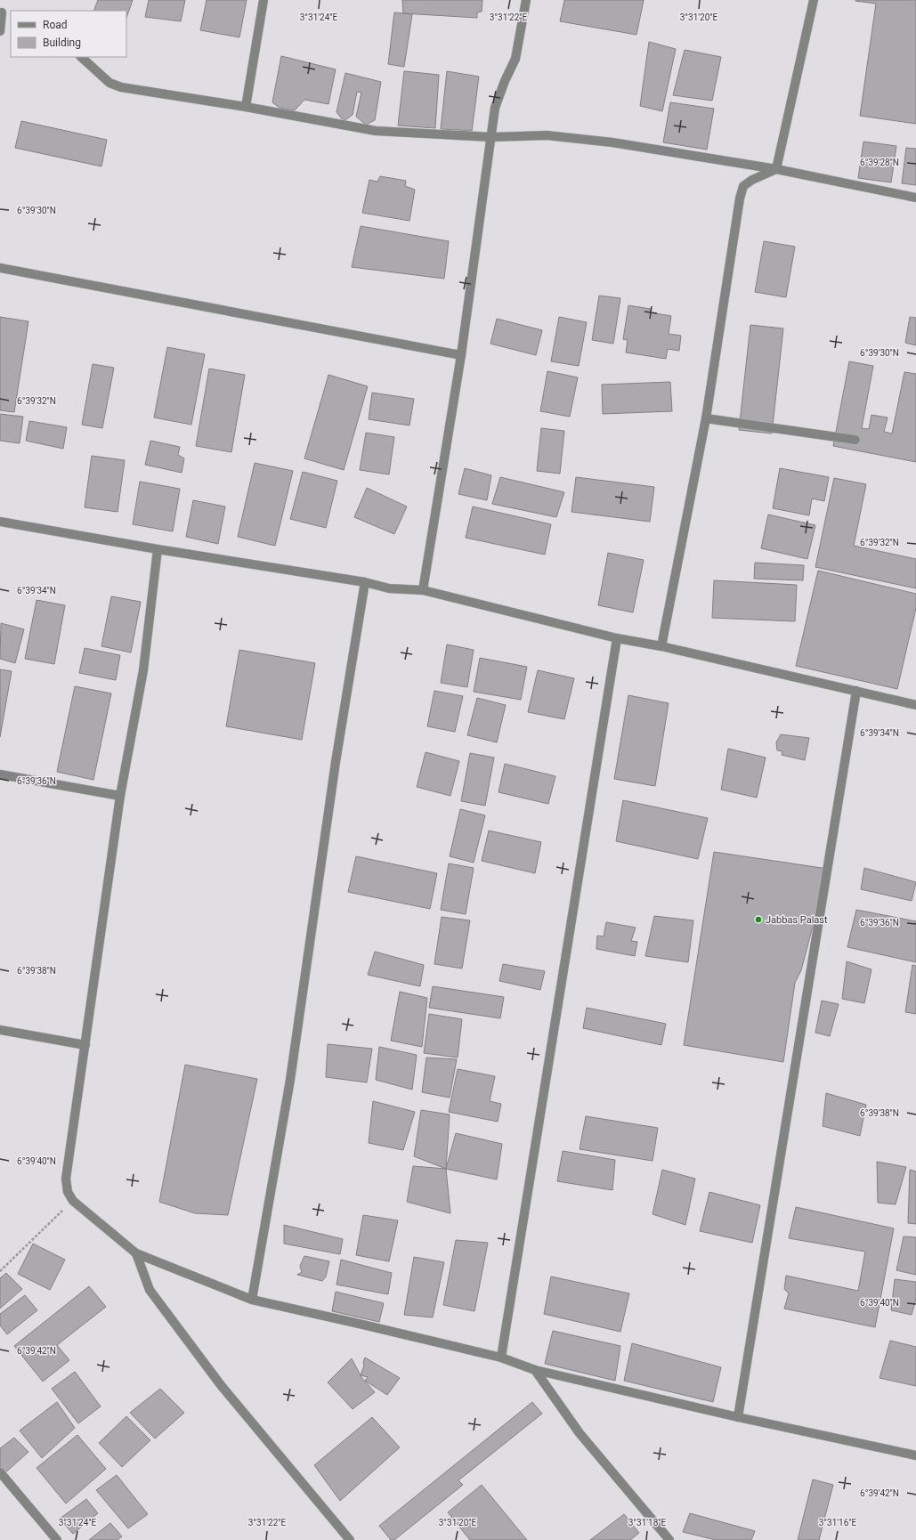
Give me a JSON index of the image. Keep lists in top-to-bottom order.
{
  "places": ["Jabbas Palast"],
  "legend": ["Road", "Building"],
  "coordinates": [
    "3°31'20\"E",
    "3°31'24\"E",
    "3°31'22\"E",
    "6°39'28\"N",
    "6°39'30\"N",
    "6°39'32\"N",
    "6°39'34\"N",
    "6°39'36\"N",
    "6°39'38\"N",
    "6°39'40\"N",
    "6°39'42\"N",
    "3°31'18\"E",
    "3°31'16\"E"
  ]
}
